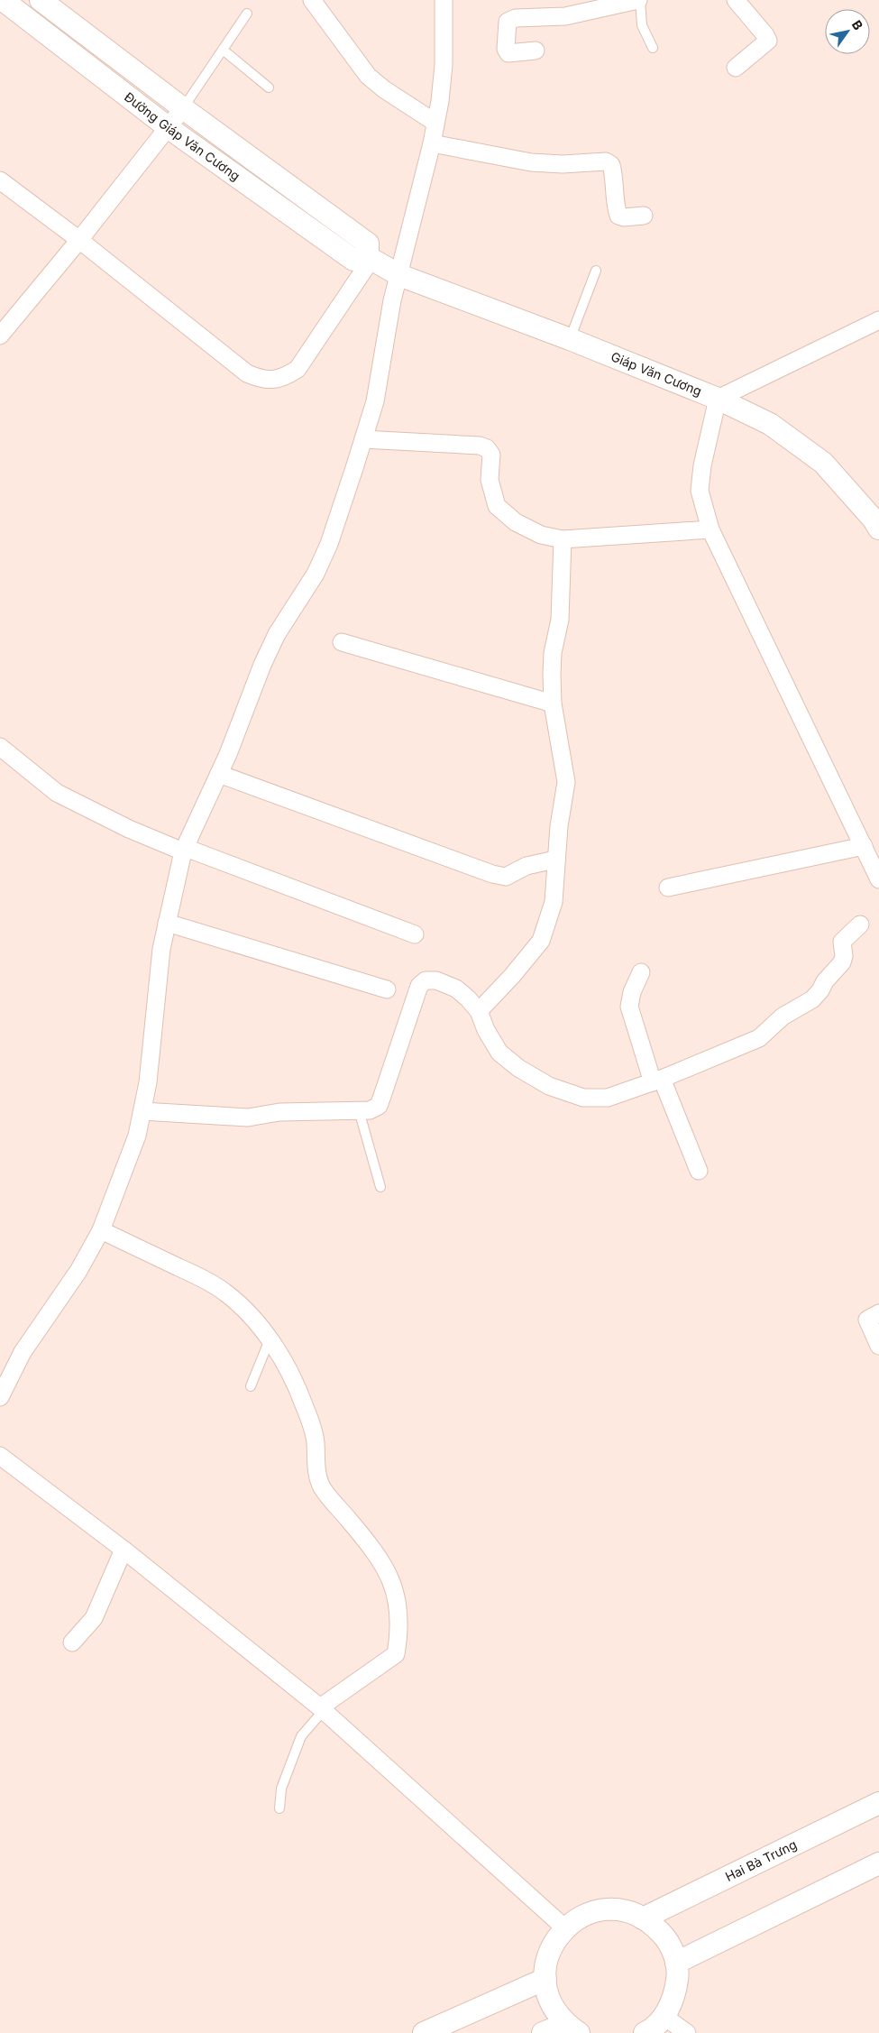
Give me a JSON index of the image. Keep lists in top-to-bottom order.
{
  "streets": {
    "street": ["Đường Giáp Văn Cương", "Giáp Văn Cương", "Hai Bà Trưng"]
  },
  "crossings": [
    ["Đường Giáp Văn Cương", "Giáp Văn Cương"]
  ],
  "north": "top right"
}
